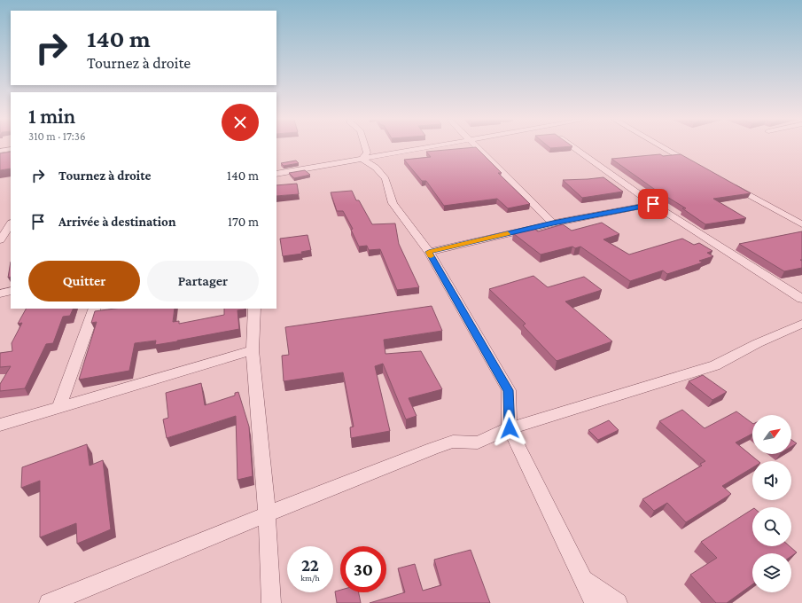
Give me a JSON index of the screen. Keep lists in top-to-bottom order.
{
  "north": "top right",
  "page": {
    "turn": ["140 m", "Tournez à droite"],
    "heading": ["1 min", "310 m · 17:36"],
    "list": [
      {
        "name": "Tournez à droite",
        "value": "140 m"
      },
      {
        "name": "Arrivée à destination",
        "value": "170 m"
      }
    ],
    "buttons": ["Quitter", "Partager"],
    "speed": "22 km/h",
    "limit": "30"
  }
}
